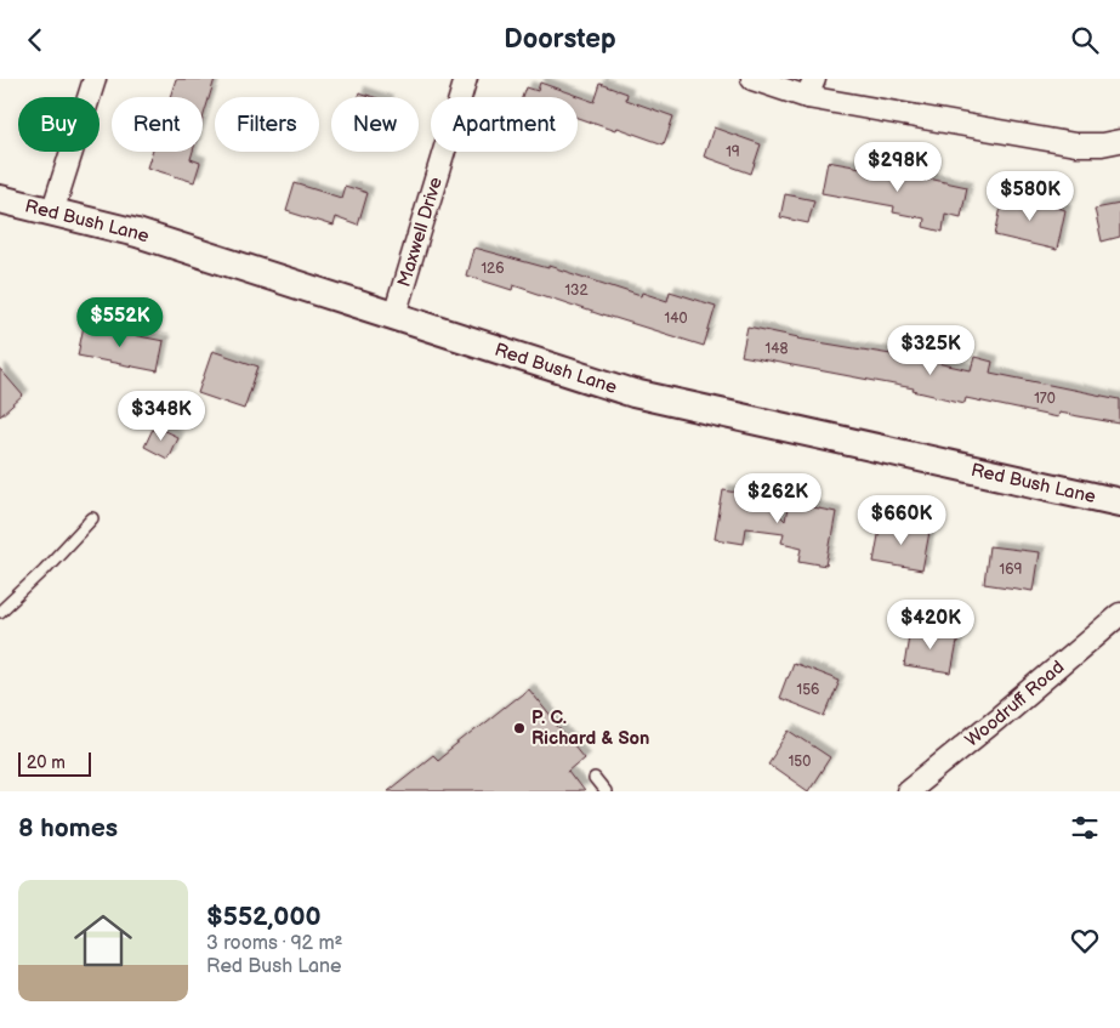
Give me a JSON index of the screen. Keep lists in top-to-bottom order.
{
  "streets": {
    "street": ["Red Bush Lane", "Maxwell Drive", "Woodruff Road"]
  },
  "crossings": [
    ["Red Bush Lane", "Maxwell Drive"]
  ],
  "places": ["P. C. Richard & Son"],
  "house_numbers": [
    "19",
    "126",
    "132",
    "140",
    "148",
    "170",
    "169",
    "156",
    "150"
  ],
  "scale_bar": "20 m",
  "page": {
    "header": "Doorstep",
    "chip": [
      "Buy",
      "Rent",
      "Filters",
      "New",
      "Apartment"
    ],
    "price": [
      "$298K",
      "$580K",
      "$552K",
      "$325K",
      "$348K",
      "$262K",
      "$660K",
      "$420K"
    ],
    "scale": "20 m",
    "heading": "8 homes",
    "list": [
      {
        "name": "$552,000",
        "note": "3 rooms · 92 m² · Red Bush Lane"
      }
    ]
  }
}
